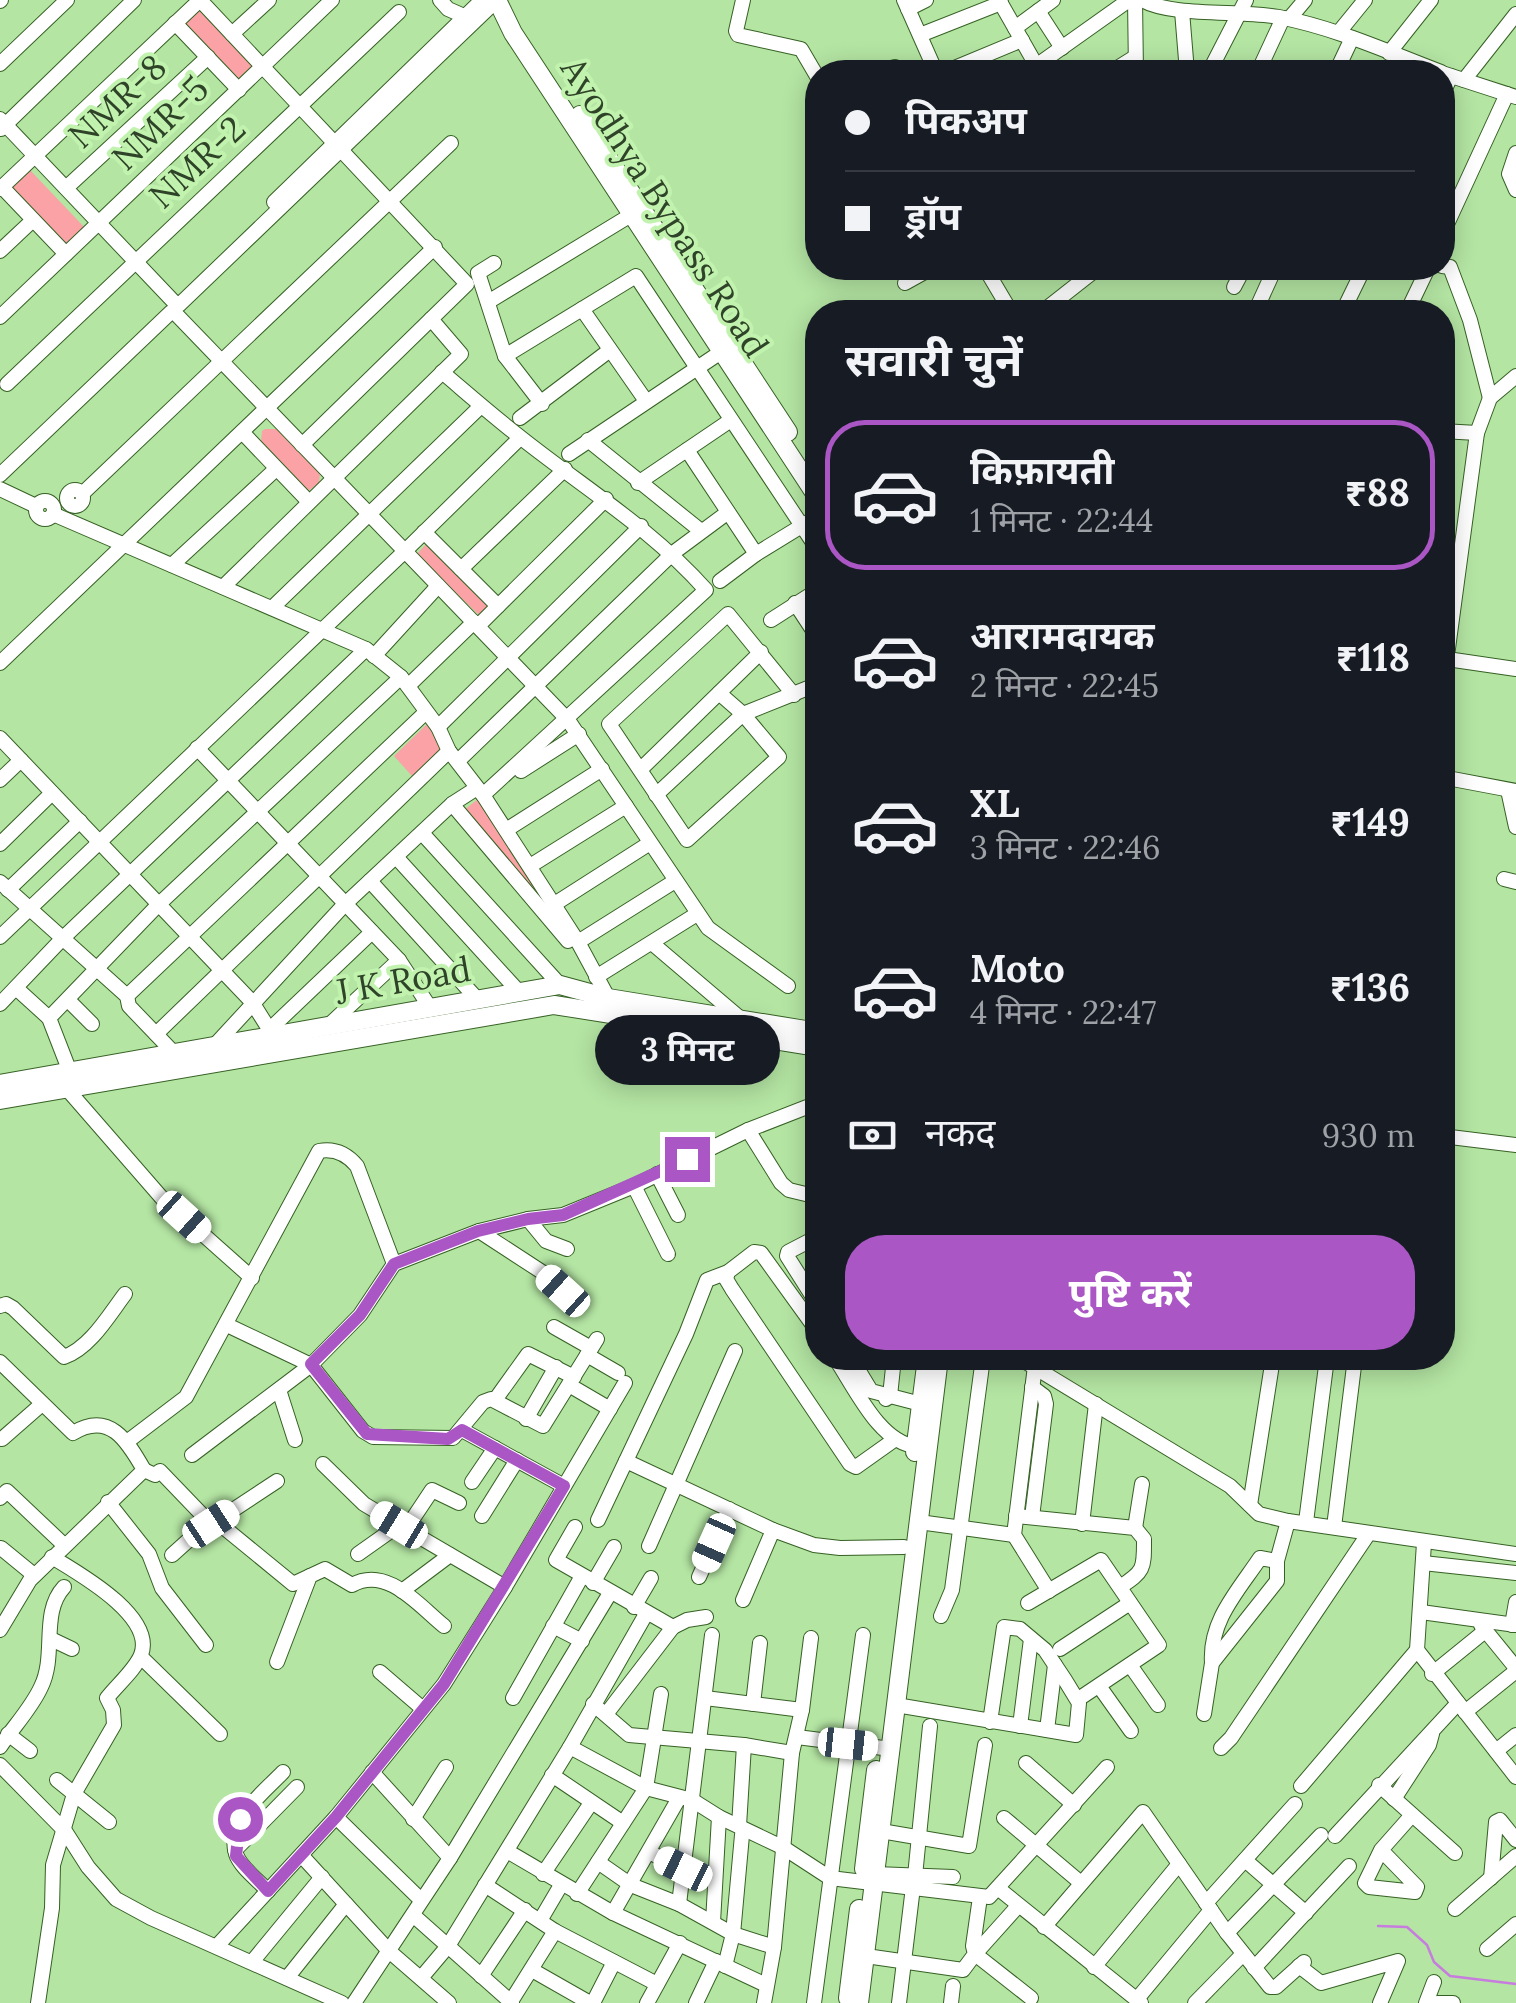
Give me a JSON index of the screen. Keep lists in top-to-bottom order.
{
  "streets": {
    "main road": ["Ayodhya Bypass Road", "J K Road"],
    "street": ["NMR-8", "NMR-5", "NMR-2"]
  },
  "page": {
    "banner": ["पिकअप", "ड्रॉप"],
    "heading": "सवारी चुनें",
    "list": [
      {
        "name": "किफ़ायती",
        "note": "1 मिनट · 22:44",
        "value": "₹88"
      },
      {
        "name": "आरामदायक",
        "note": "2 मिनट · 22:45",
        "value": "₹118"
      },
      {
        "name": "XL",
        "note": "3 मिनट · 22:46",
        "value": "₹149"
      },
      {
        "name": "Moto",
        "note": "4 मिनट · 22:47",
        "value": "₹136"
      }
    ],
    "bubble": "3 मिनट",
    "pay": ["नकद", "930 m"],
    "buttons": "पुष्टि करें"
  }
}
